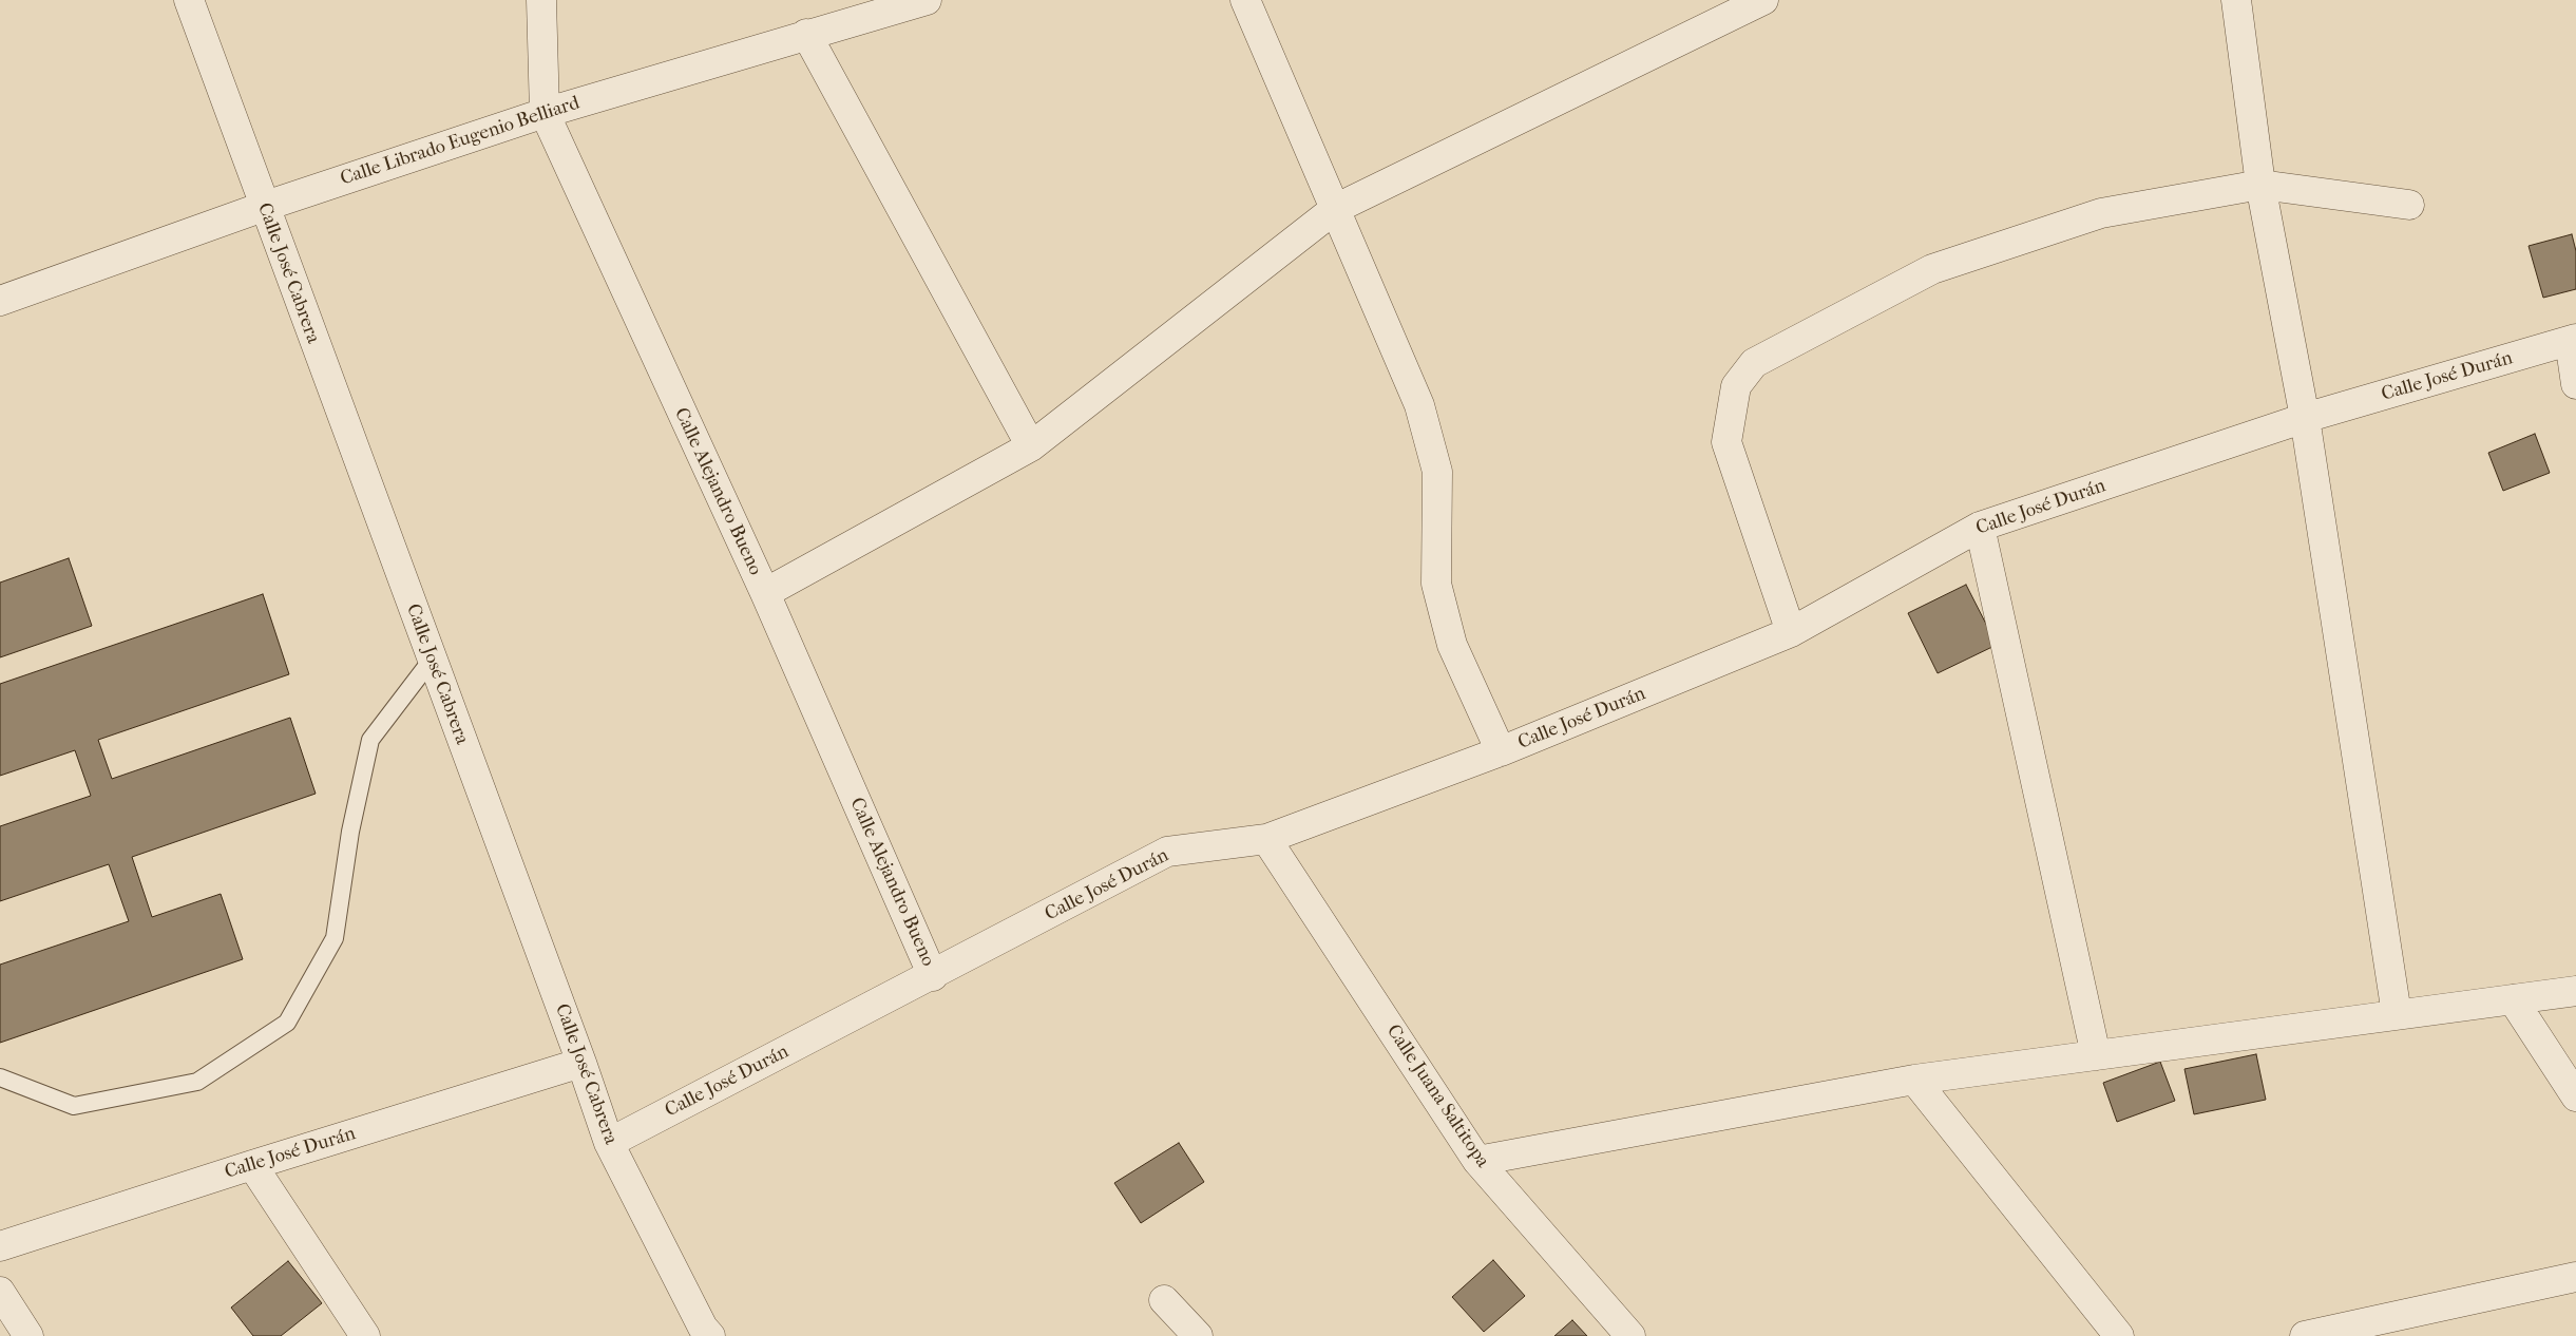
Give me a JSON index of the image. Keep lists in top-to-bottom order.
{
  "streets": {
    "street": [
      "Calle Librado Eugenio Belliard",
      "Calle José Cabrera",
      "Calle José Durán",
      "Calle Alejandro Bueno",
      "Calle Juana Saltitopa"
    ]
  },
  "crossings": [
    ["Calle Librado Eugenio Belliard", "Calle José Cabrera"],
    ["Calle Librado Eugenio Belliard", "Calle Alejandro Bueno"],
    ["Calle José Cabrera", "Calle José Durán"],
    ["Calle José Durán", "Calle Alejandro Bueno"],
    ["Calle José Durán", "Calle Juana Saltitopa"]
  ]
}
